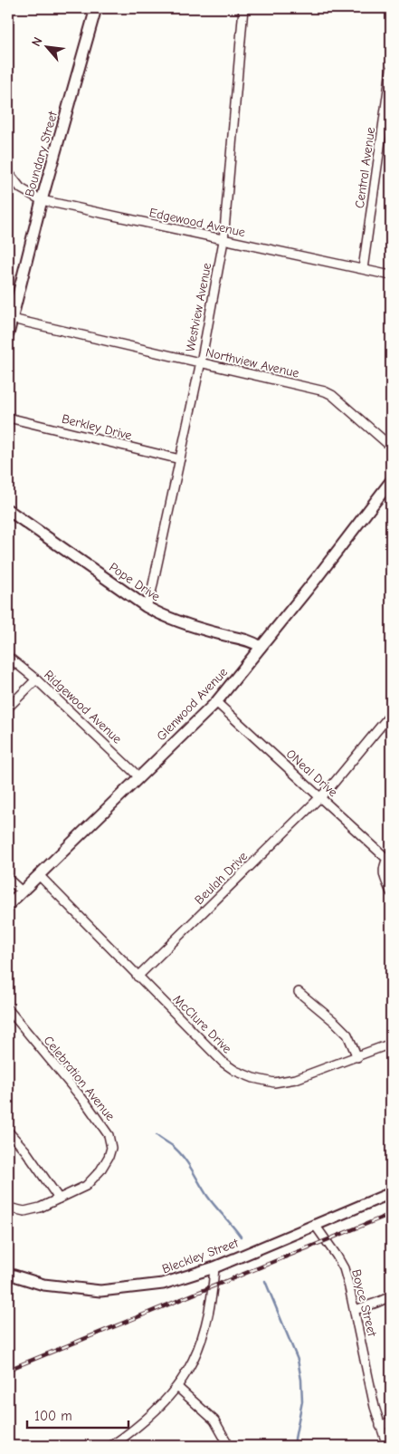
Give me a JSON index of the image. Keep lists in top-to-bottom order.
{
  "streets": {
    "street": [
      "Boundary Street",
      "Central Avenue",
      "Edgewood Avenue",
      "Westview Avenue",
      "Northview Avenue",
      "Berkley Drive",
      "Pope Drive",
      "Glenwood Avenue",
      "Ridgewood Avenue",
      "ONeal Drive",
      "Beulah Drive",
      "McClure Drive",
      "Celebration Avenue",
      "Bleckley Street",
      "Boyce Street"
    ]
  },
  "crossings": [
    ["Boundary Street", "Edgewood Avenue"],
    ["Boundary Street", "Northview Avenue"],
    ["Central Avenue", "Edgewood Avenue"],
    ["Edgewood Avenue", "Westview Avenue"],
    ["Westview Avenue", "Northview Avenue"],
    ["Westview Avenue", "Berkley Drive"],
    ["Westview Avenue", "Pope Drive"],
    ["Pope Drive", "Glenwood Avenue"],
    ["Glenwood Avenue", "Ridgewood Avenue"],
    ["Glenwood Avenue", "ONeal Drive"],
    ["Glenwood Avenue", "McClure Drive"],
    ["ONeal Drive", "Beulah Drive"],
    ["Beulah Drive", "McClure Drive"],
    ["Bleckley Street", "Boyce Street"]
  ],
  "scale_bar": "100 m",
  "north": "top left"
}
